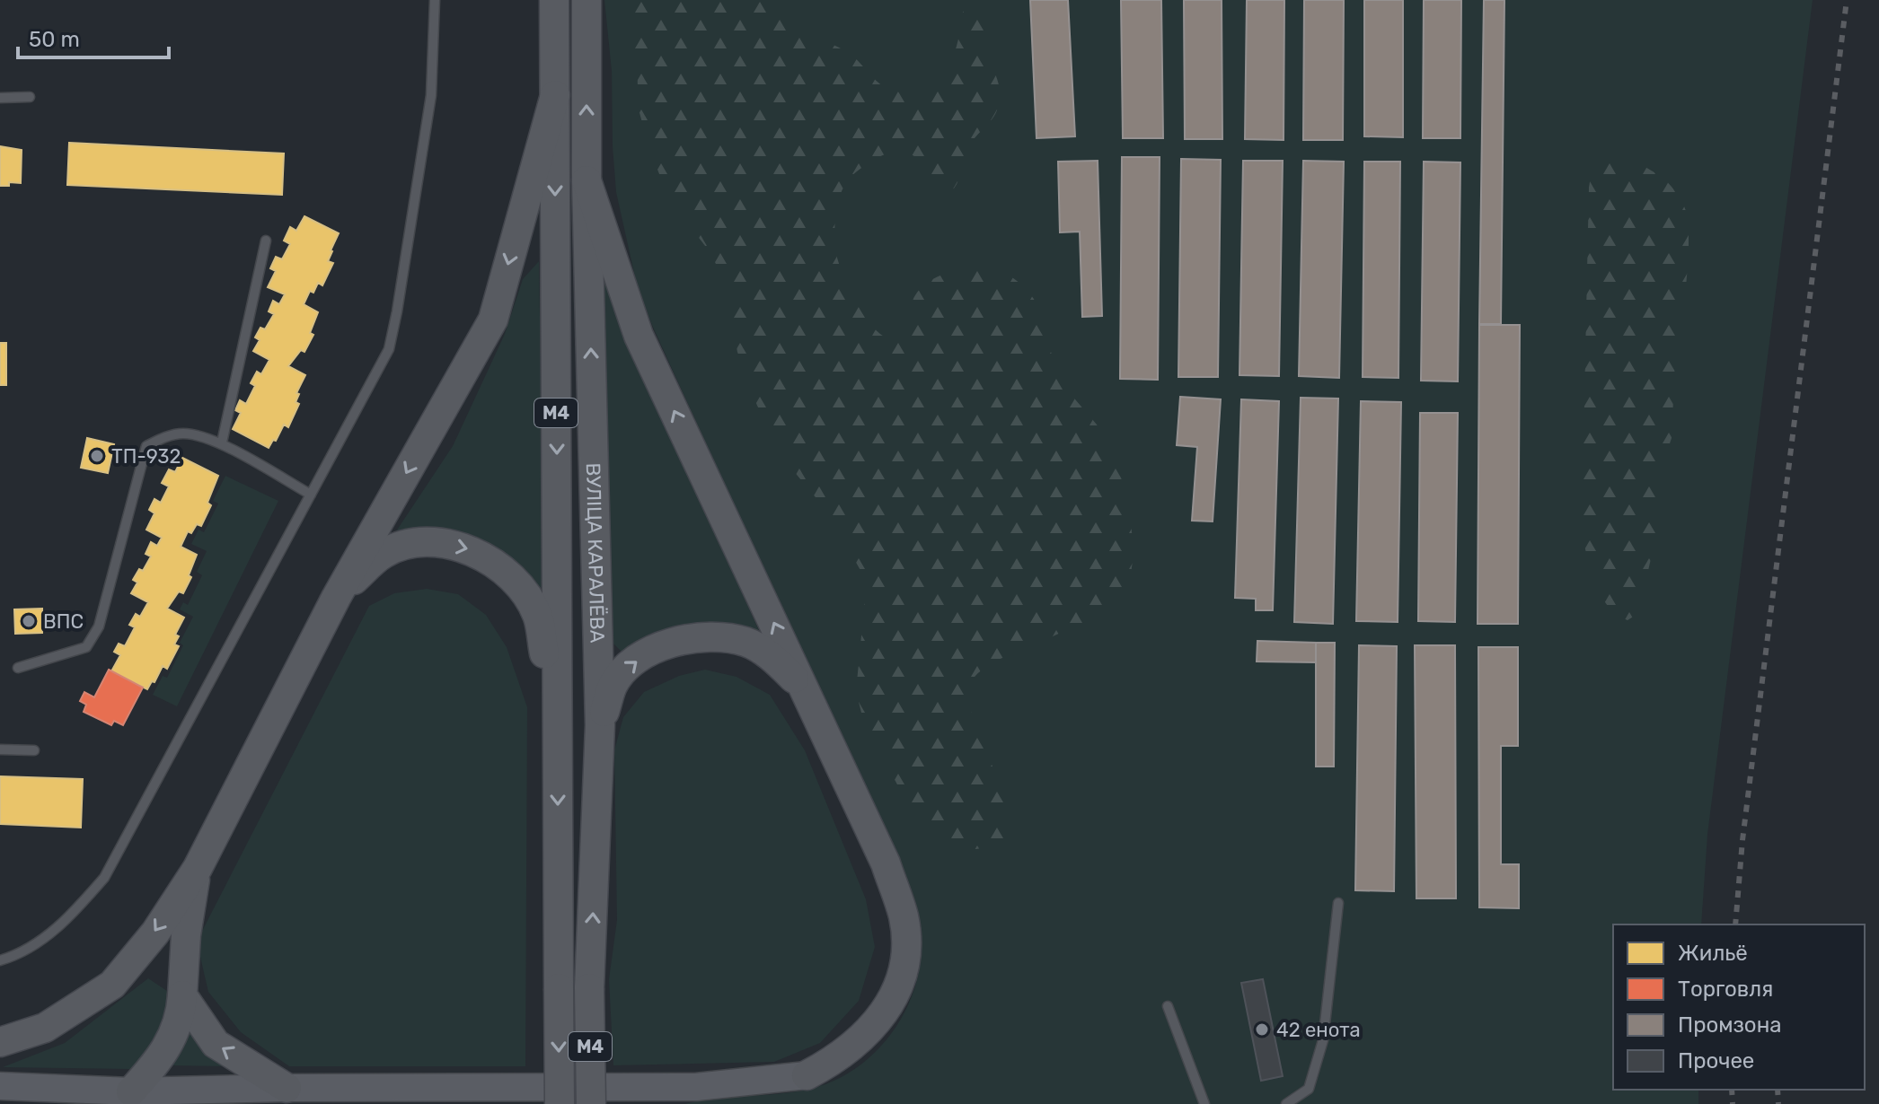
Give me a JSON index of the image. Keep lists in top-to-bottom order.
{
  "streets": {
    "main road": ["М4", "ВУЛІЦА КАРАЛЁВА"]
  },
  "places": ["ТП-932", "ВПС", "42 енота"],
  "legend": [
    "Жильё",
    "Торговля",
    "Промзона",
    "Прочее"
  ],
  "scale_bar": "50 m"
}
